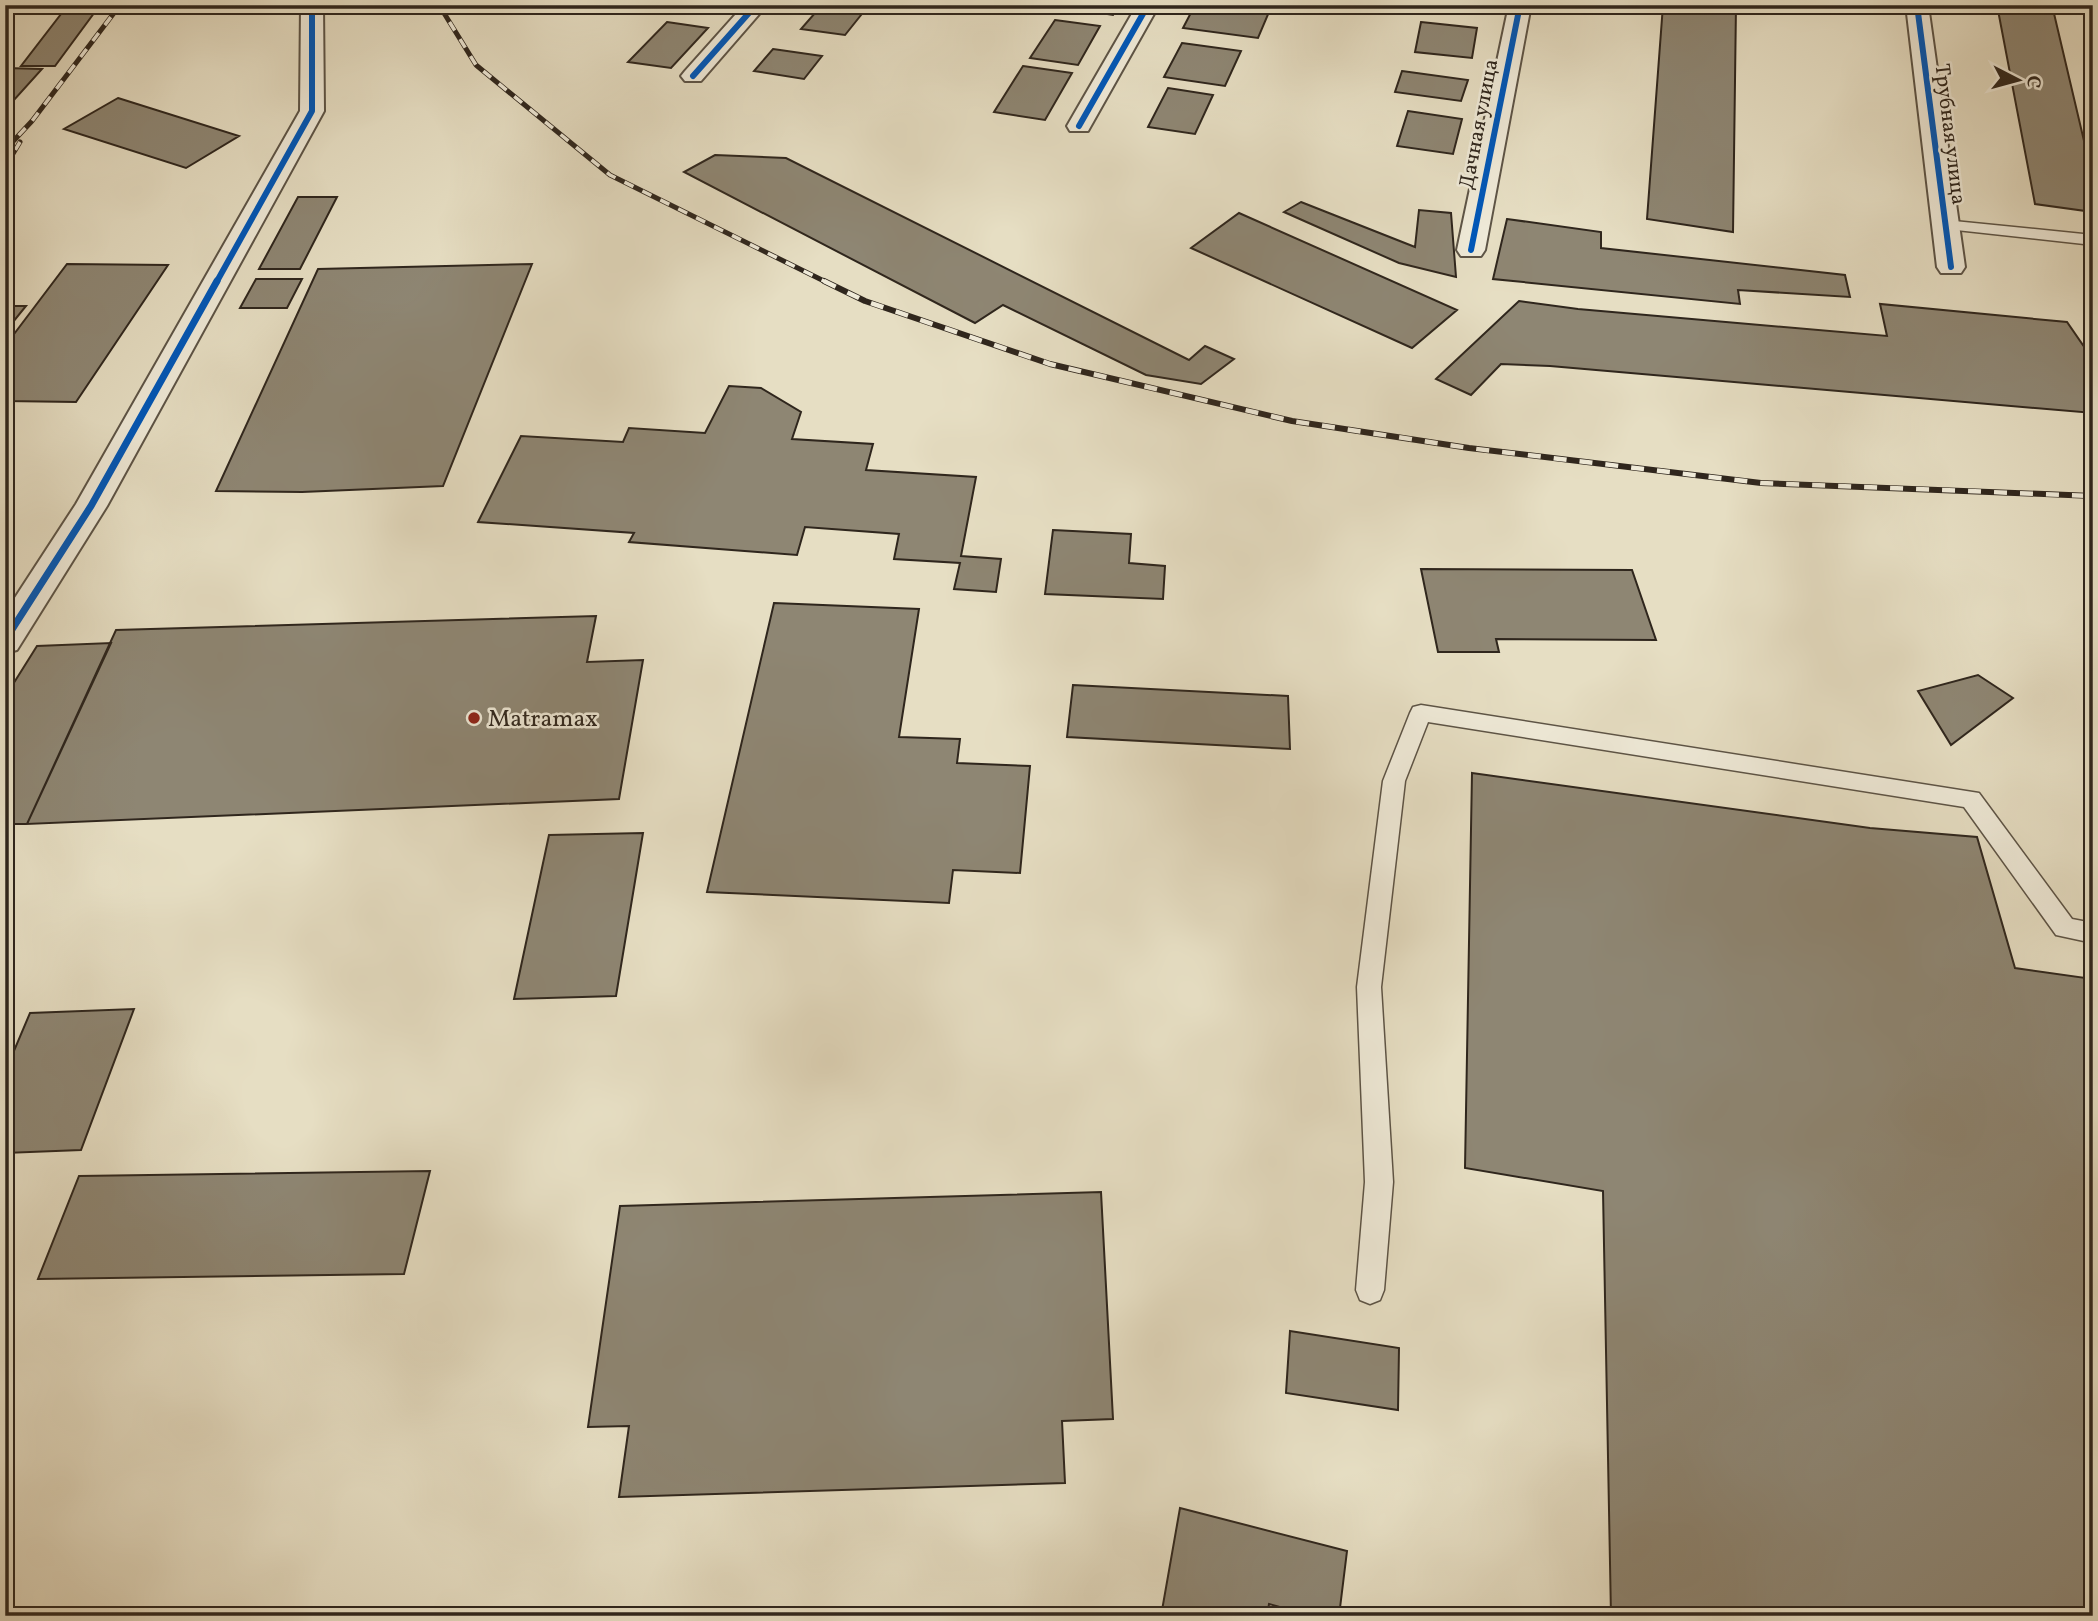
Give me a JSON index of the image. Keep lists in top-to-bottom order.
{
  "streets": {
    "street": ["Дачная улица", "Трубная улица"]
  },
  "places": ["Matramax"],
  "north": "right"
}
